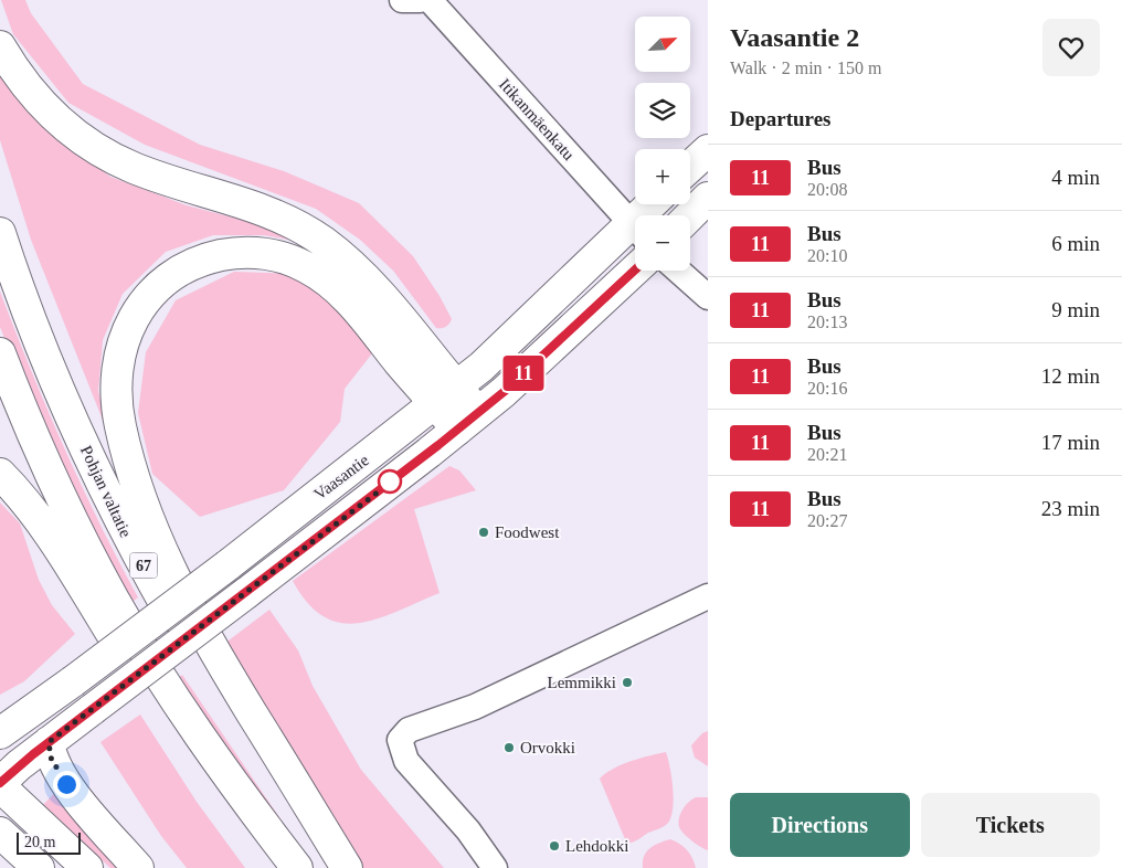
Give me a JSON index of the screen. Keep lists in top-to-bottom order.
{
  "streets": {
    "main road": ["Vaasantie", "Pohjan valtatie", "67"],
    "street": ["Itikanmäenkatu"]
  },
  "places": [
    "Foodwest",
    "Lemmikki",
    "Orvokki",
    "Lehdokki"
  ],
  "lines": ["bus line 11"],
  "scale_bar": "20 m",
  "north": "top right",
  "page": {
    "on_map": "11",
    "heading": [
      ["Vaasantie 2", "Walk · 2 min · 150 m"],
      "Departures"
    ],
    "map_buttons": ["+", "−"],
    "list": [
      {
        "mark": "11",
        "name": "Bus",
        "note": "20:08",
        "value": "4 min"
      },
      {
        "mark": "11",
        "name": "Bus",
        "note": "20:10",
        "value": "6 min"
      },
      {
        "mark": "11",
        "name": "Bus",
        "note": "20:13",
        "value": "9 min"
      },
      {
        "mark": "11",
        "name": "Bus",
        "note": "20:16",
        "value": "12 min"
      },
      {
        "mark": "11",
        "name": "Bus",
        "note": "20:21",
        "value": "17 min"
      },
      {
        "mark": "11",
        "name": "Bus",
        "note": "20:27",
        "value": "23 min"
      }
    ],
    "buttons": ["Directions", "Tickets"],
    "scale": "20 m"
  }
}
